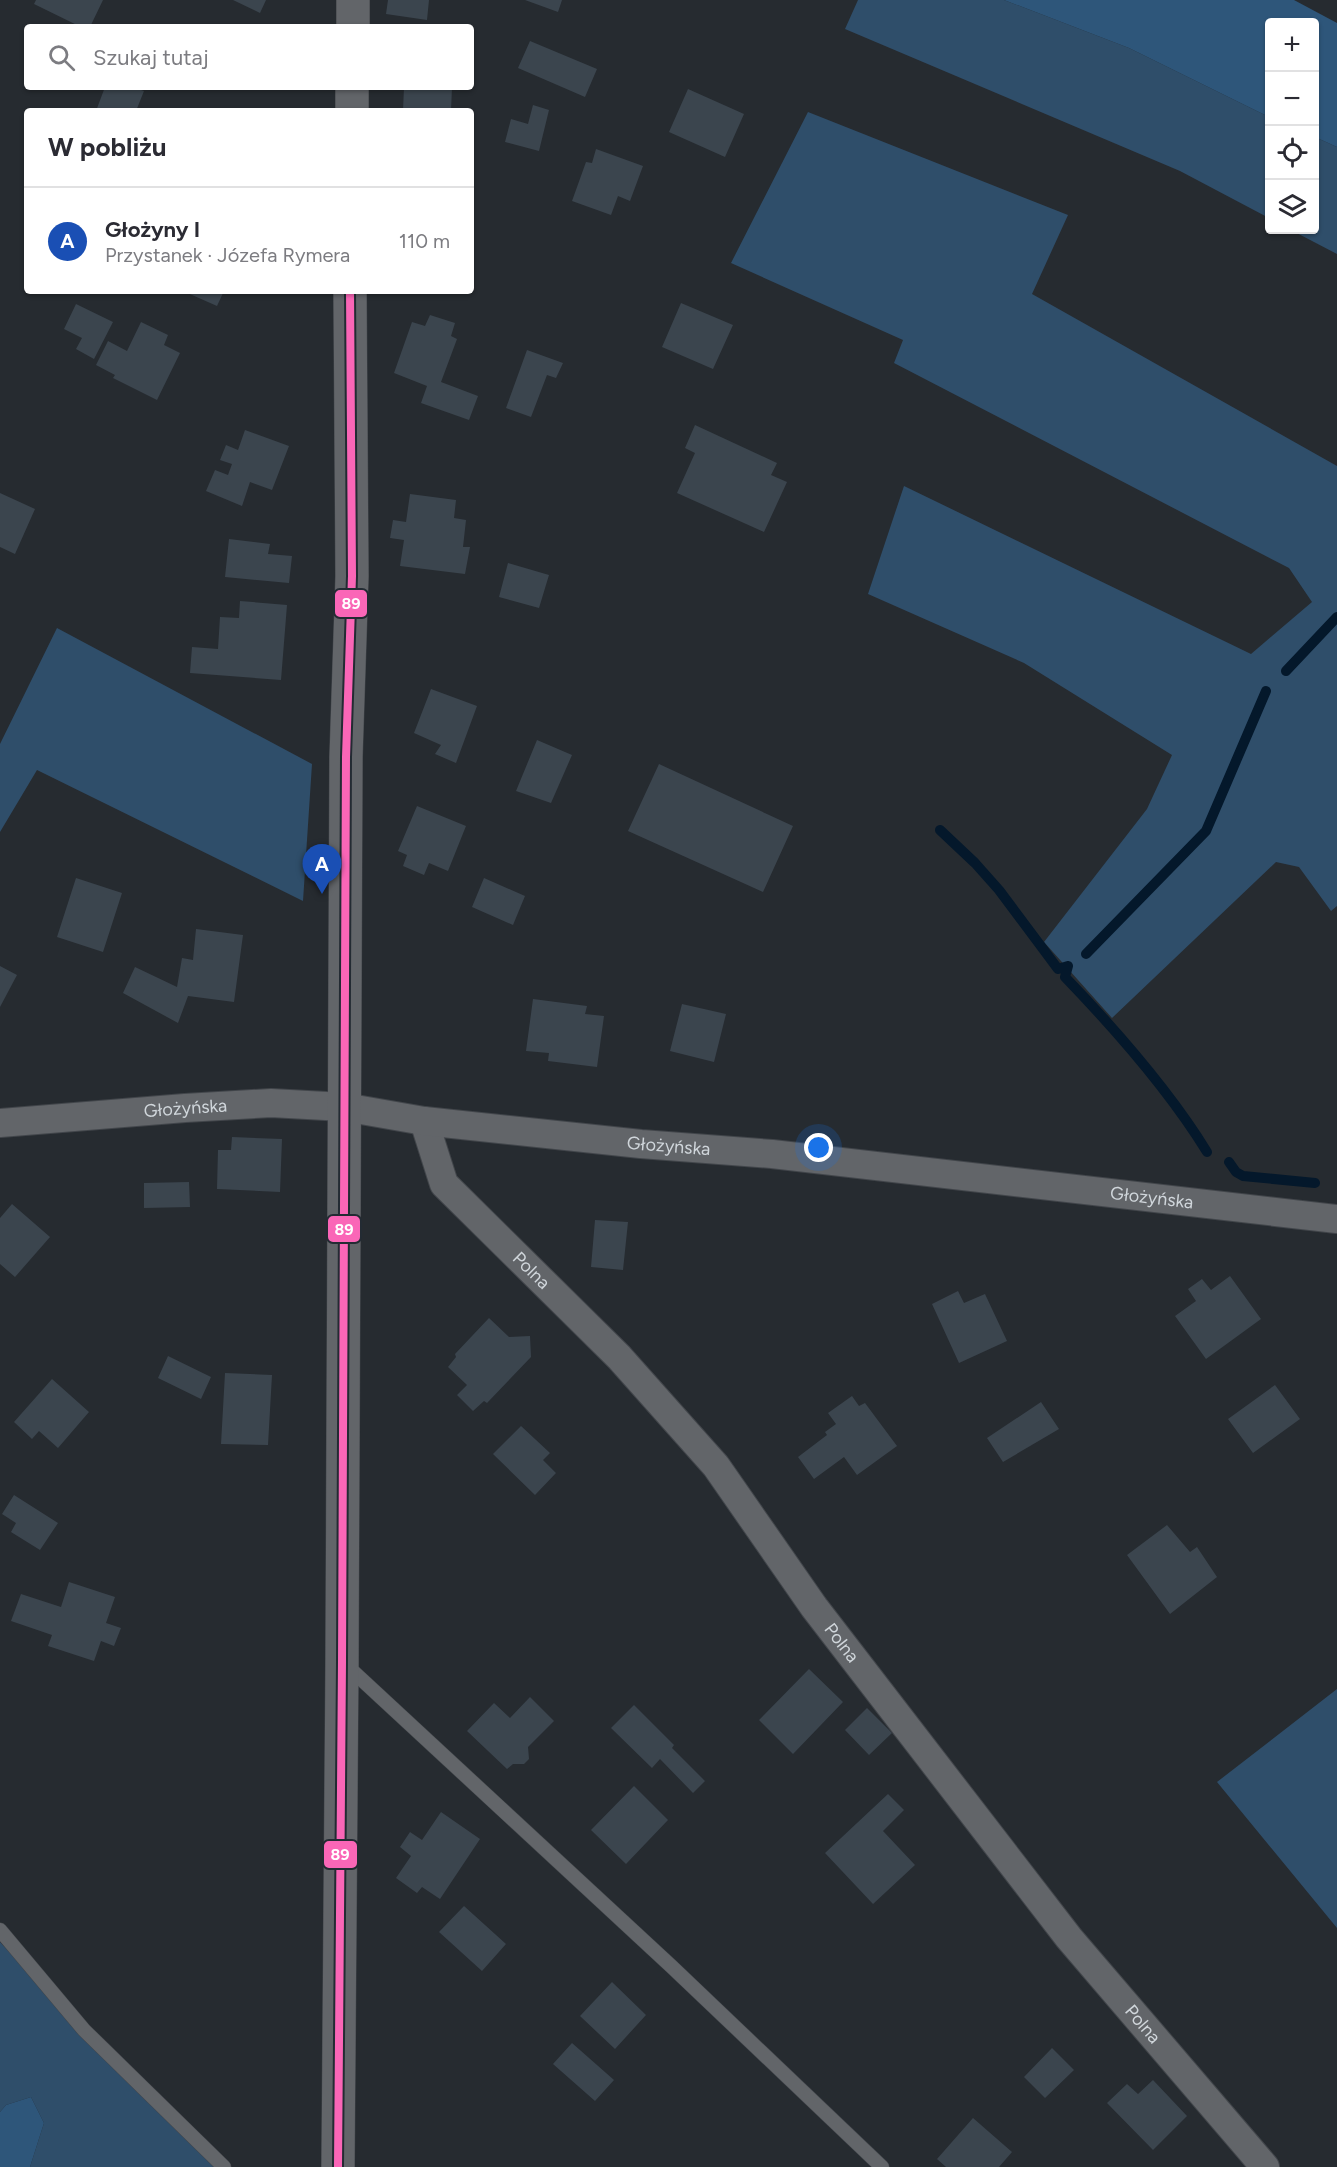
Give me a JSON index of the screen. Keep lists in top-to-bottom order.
{
  "streets": {
    "street": ["Głożyńska", "Polna"]
  },
  "crossings": [
    ["Głożyńska", "Polna"]
  ],
  "lines": ["transit line 89"],
  "page": {
    "map_buttons": ["+", "−"],
    "search": "Szukaj tutaj",
    "heading": "W pobliżu",
    "list": [
      {
        "mark": "A",
        "name": "Głożyny I",
        "note": "Przystanek · Józefa Rymera",
        "value": "110 m"
      }
    ],
    "pins": "A"
  }
}
